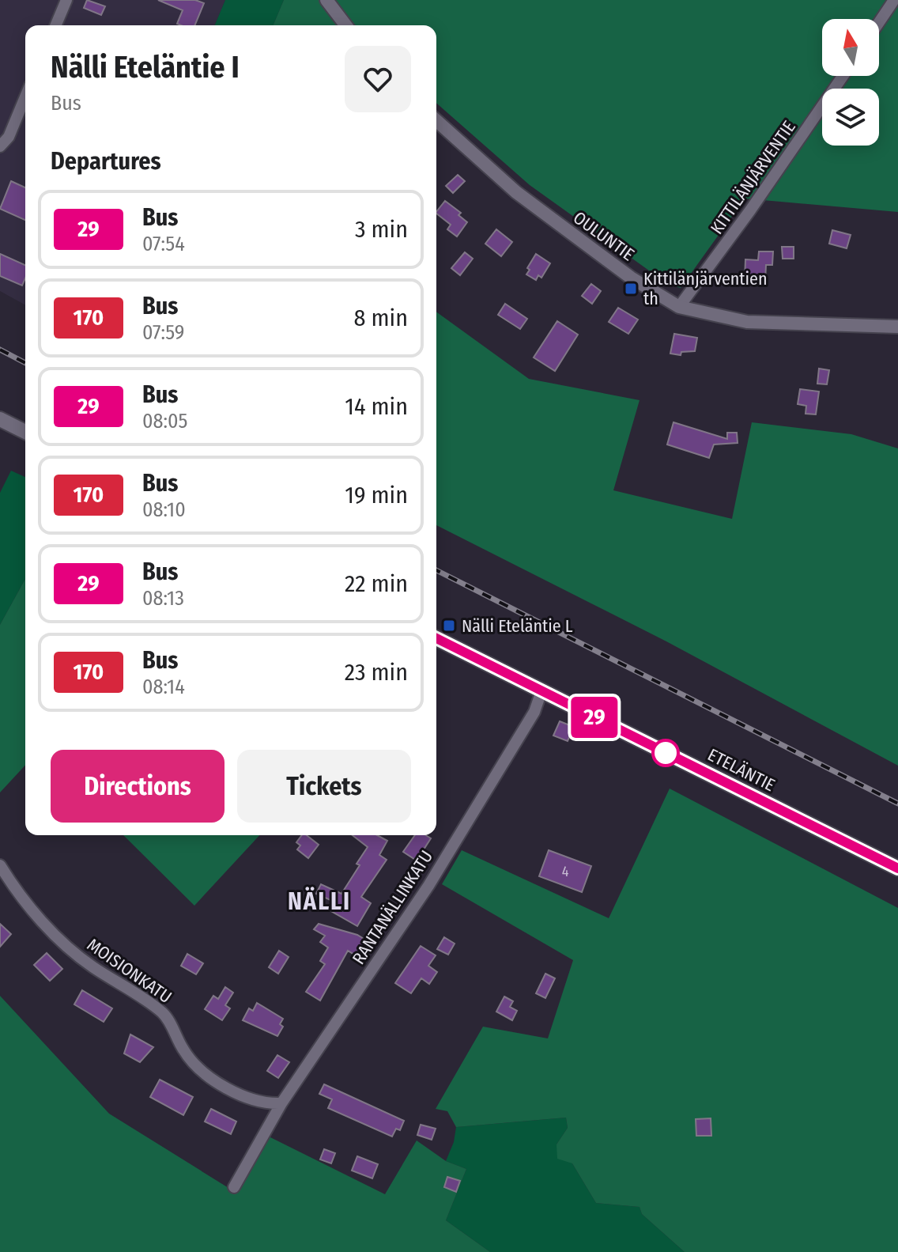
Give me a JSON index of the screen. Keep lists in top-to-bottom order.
{
  "streets": {
    "main road": ["ETELÄNTIE"],
    "street": [
      "KITTILÄNJÄRVENTIE",
      "OULUNTIE",
      "RANTANÄLLINKATU",
      "MOISIONKATU"
    ]
  },
  "crossings": [
    ["KITTILÄNJÄRVENTIE", "OULUNTIE"],
    ["ETELÄNTIE", "RANTANÄLLINKATU"],
    ["RANTANÄLLINKATU", "MOISIONKATU"]
  ],
  "districts": ["NÄLLI"],
  "places": {
    "transit": ["Kittilänjärventien th", "Nälli Eteläntie L"]
  },
  "lines": ["bus line 29"],
  "house_numbers": ["4"],
  "north": "top",
  "page": {
    "on_map": "29",
    "heading": [
      ["Nälli Eteläntie I", "Bus"],
      "Departures"
    ],
    "list": [
      {
        "mark": "29",
        "name": "Bus",
        "note": "07:54",
        "value": "3 min"
      },
      {
        "mark": "170",
        "name": "Bus",
        "note": "07:59",
        "value": "8 min"
      },
      {
        "mark": "29",
        "name": "Bus",
        "note": "08:05",
        "value": "14 min"
      },
      {
        "mark": "170",
        "name": "Bus",
        "note": "08:10",
        "value": "19 min"
      },
      {
        "mark": "29",
        "name": "Bus",
        "note": "08:13",
        "value": "22 min"
      },
      {
        "mark": "170",
        "name": "Bus",
        "note": "08:14",
        "value": "23 min"
      }
    ],
    "buttons": ["Directions", "Tickets"]
  }
}
